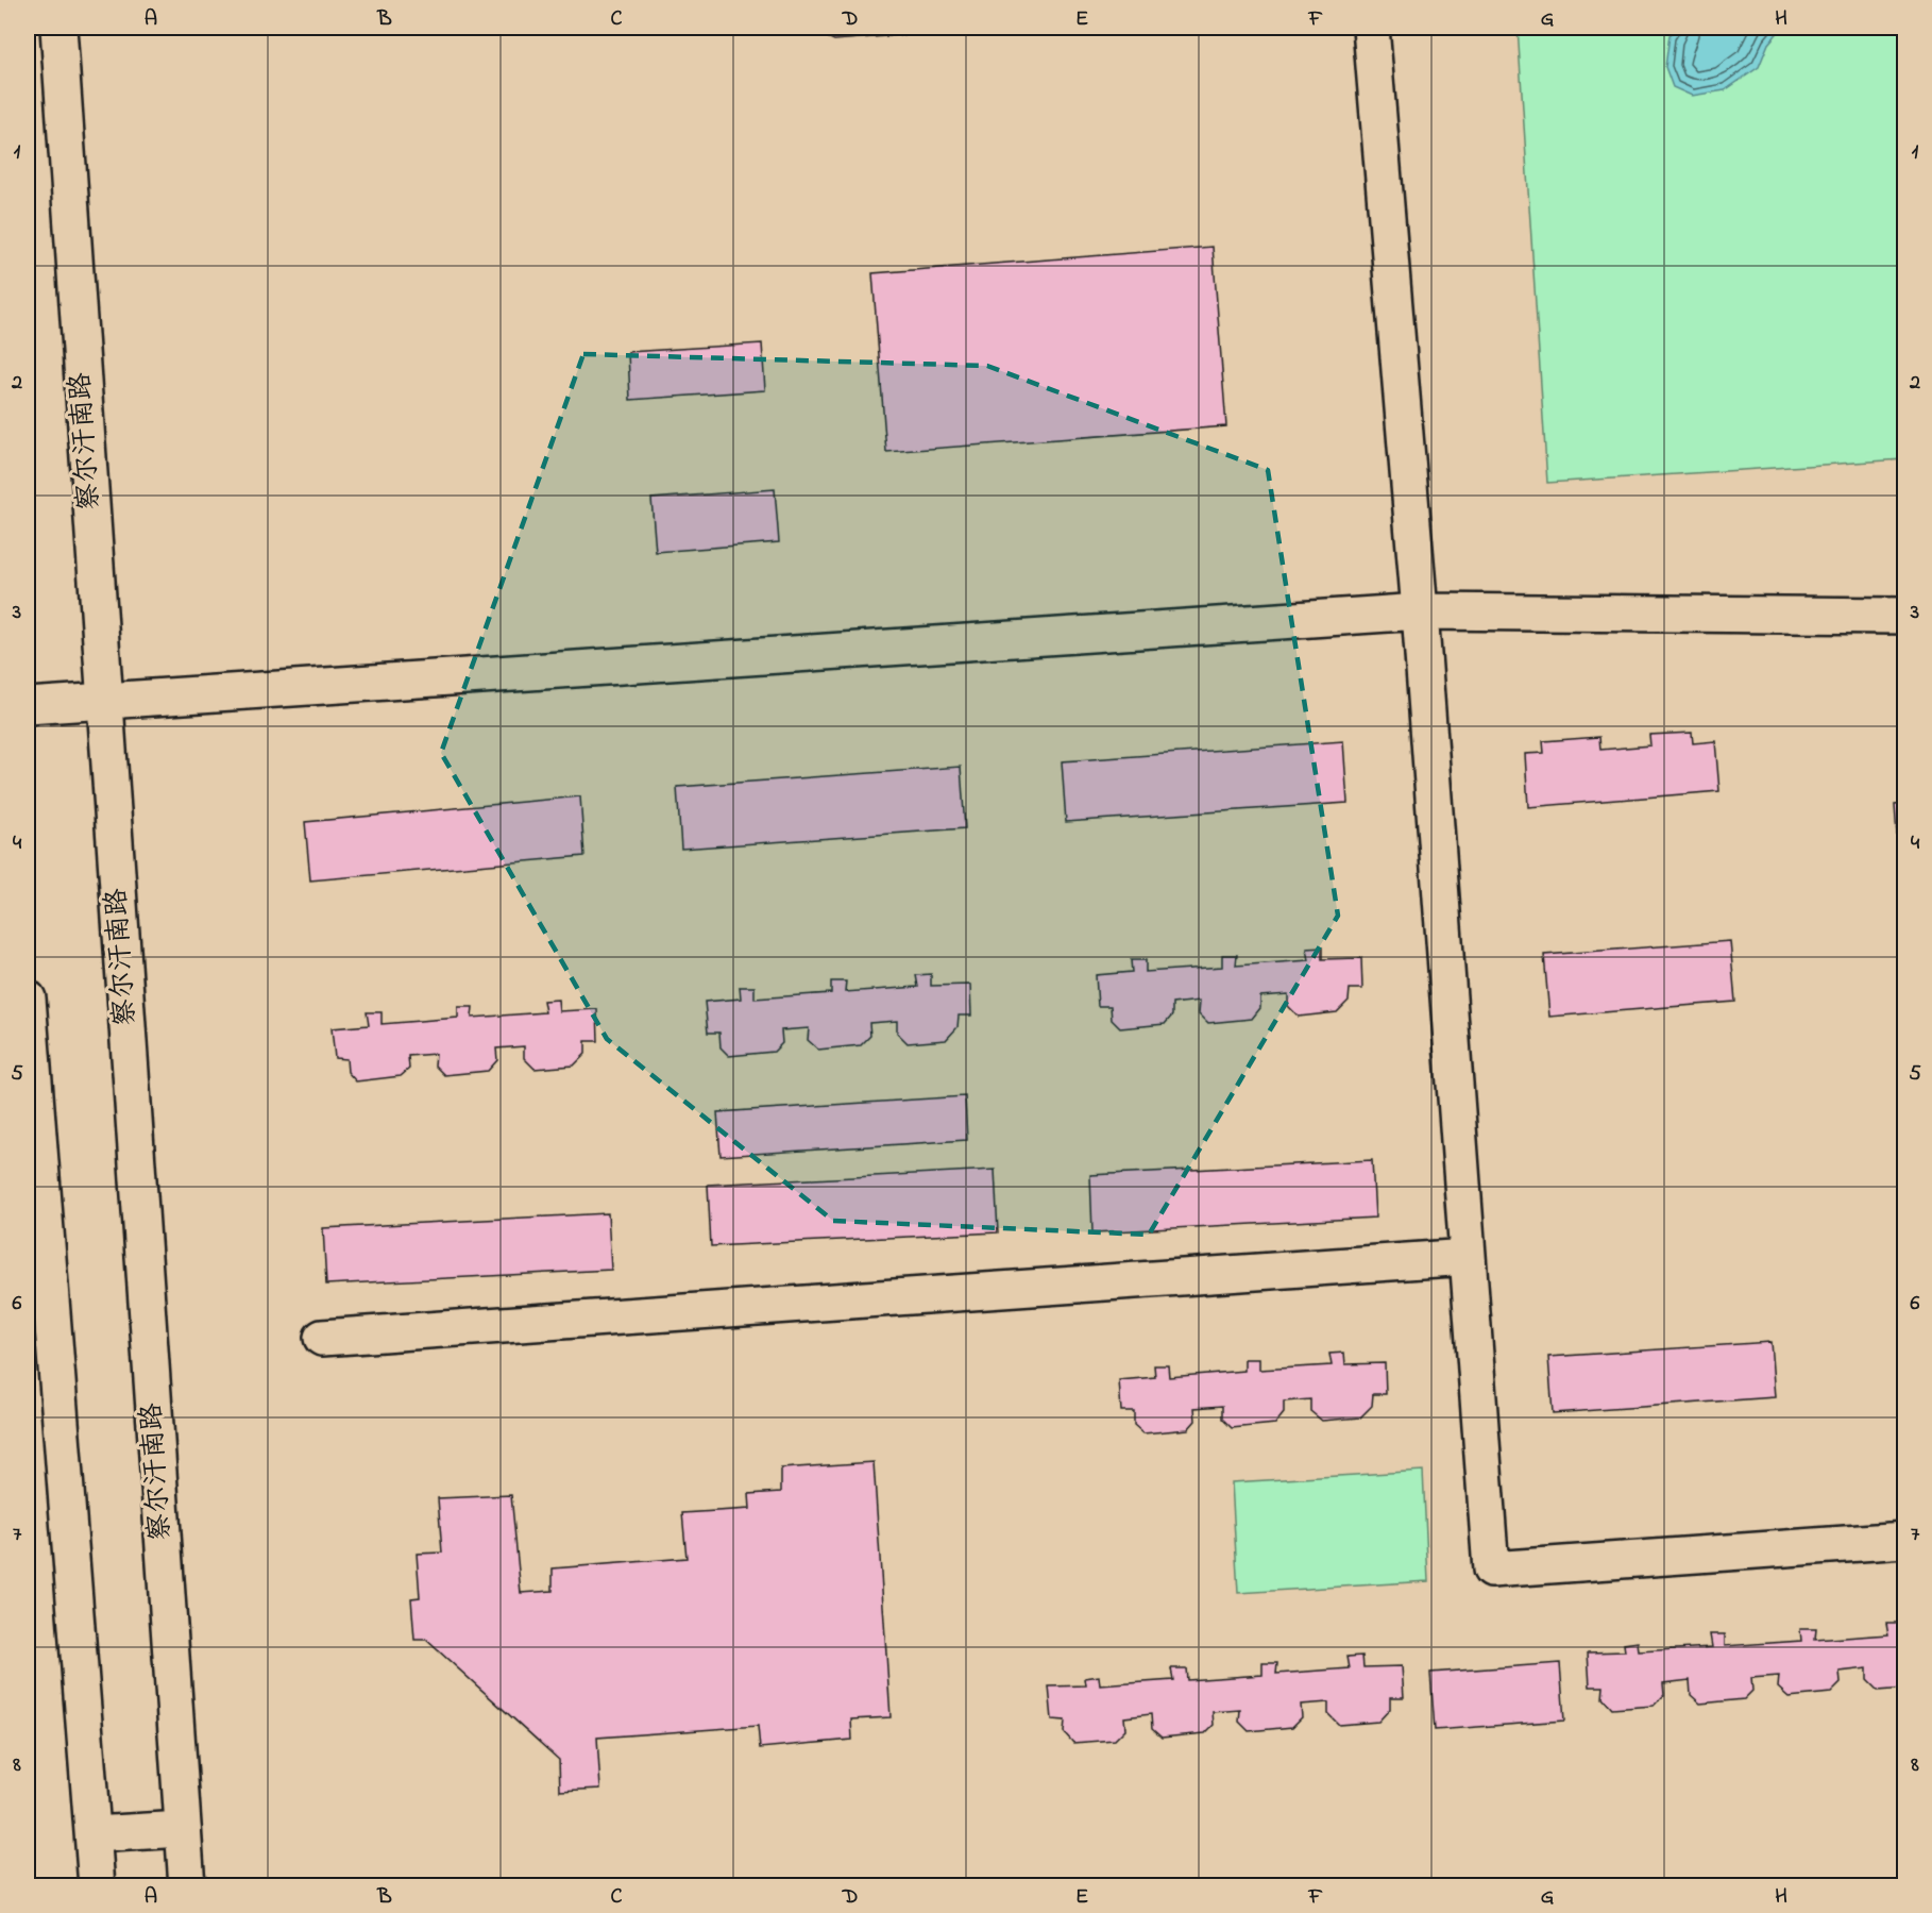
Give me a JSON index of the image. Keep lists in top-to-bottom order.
{
  "streets": {
    "street": ["察尔汗南路"]
  },
  "grid": {
    "columns": [
      "A",
      "B",
      "C",
      "D",
      "E",
      "F",
      "G",
      "H"
    ],
    "rows": [
      "1",
      "2",
      "3",
      "4",
      "5",
      "6",
      "7",
      "8"
    ]
  }
}
